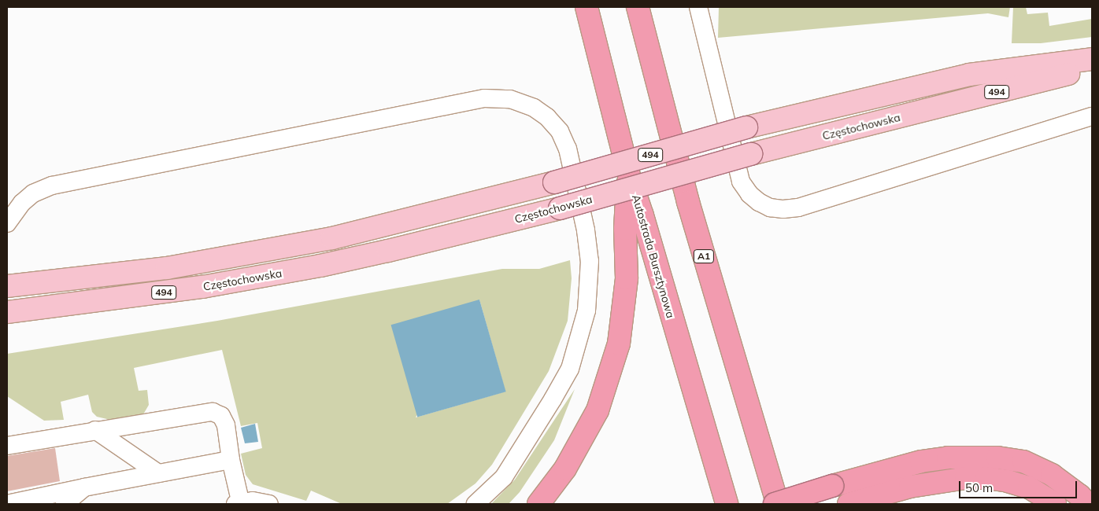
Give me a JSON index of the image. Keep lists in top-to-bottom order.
{
  "streets": {
    "highway": ["Autostrada Bursztynowa", "A1"],
    "main road": ["494", "Częstochowska"]
  },
  "scale_bar": "50 m"
}
